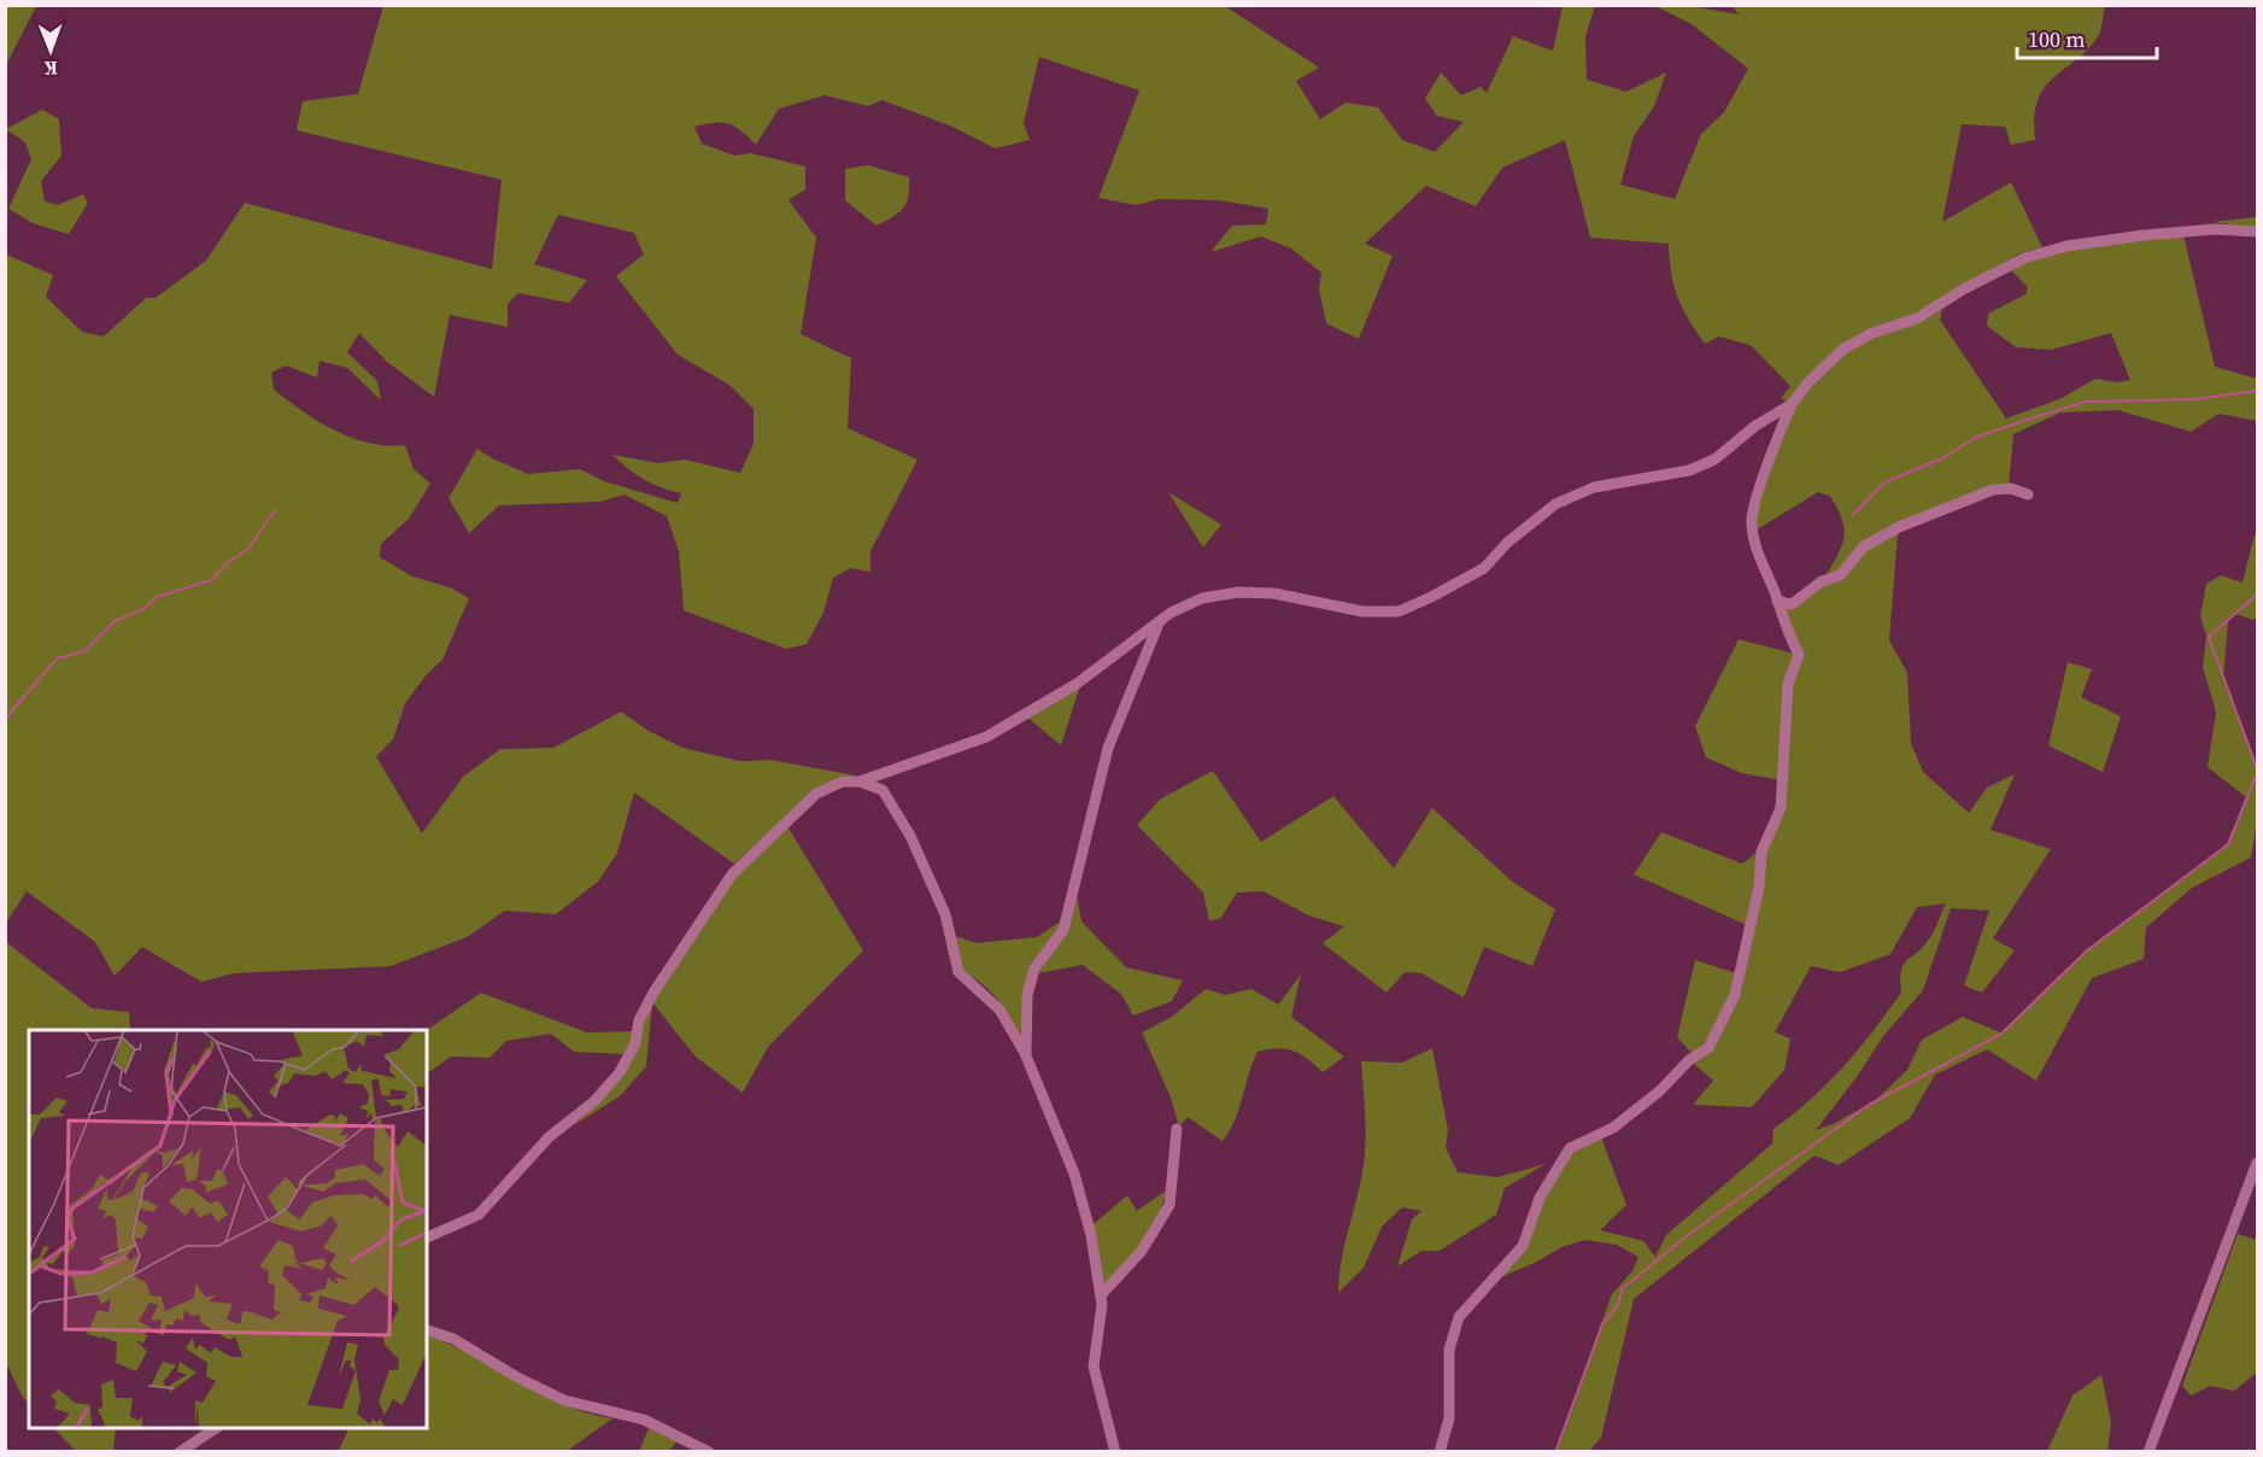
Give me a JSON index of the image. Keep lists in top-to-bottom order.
{
  "scale_bar": "100 m",
  "north": "bottom"
}
